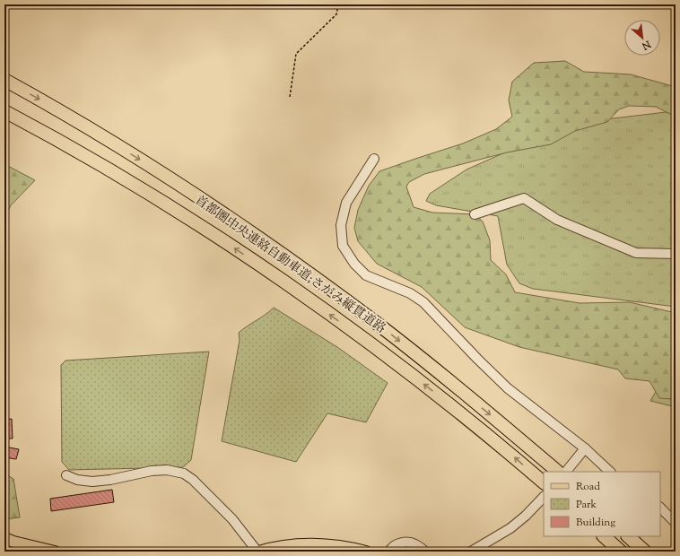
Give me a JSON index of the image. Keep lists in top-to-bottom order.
{
  "streets": {
    "highway": ["首都圏中央連絡自動車道;さがみ縦貫道路"]
  },
  "legend": ["Road", "Park", "Building"],
  "north": "bottom right"
}
